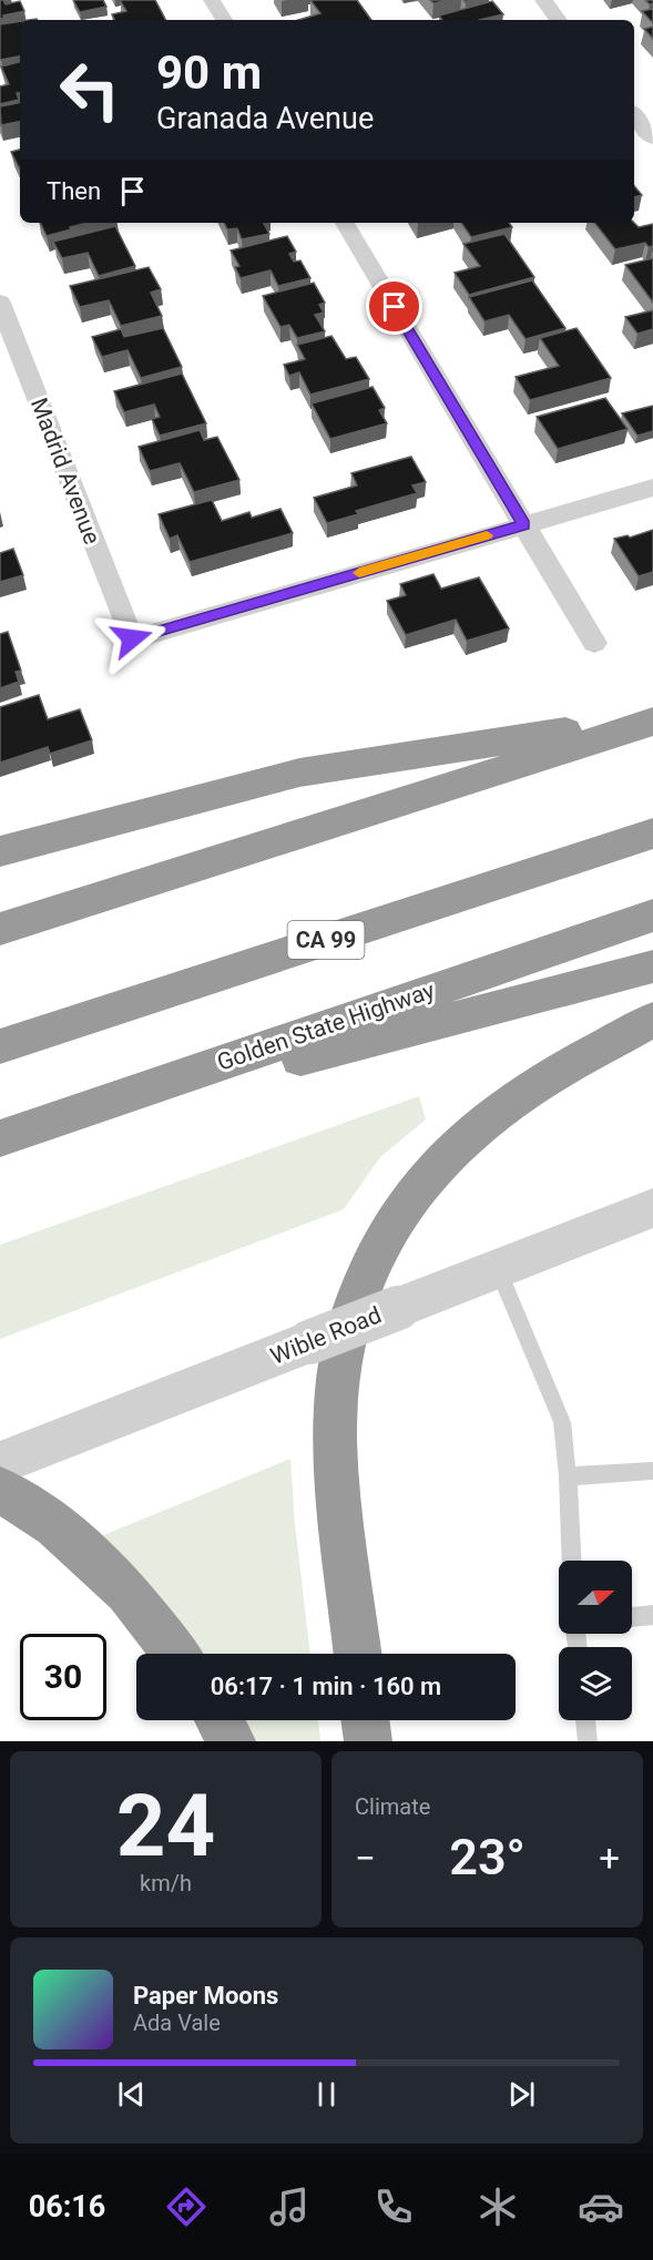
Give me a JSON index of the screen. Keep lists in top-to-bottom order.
{
  "streets": {
    "highway": ["CA 99", "Golden State Highway"],
    "street": ["Madrid Avenue", "Wible Road"]
  },
  "north": "right",
  "page": {
    "turn": ["90 m", "Granada Avenue"],
    "then": "Then",
    "limit": "30",
    "trip": "06:17 · 1 min · 160 m",
    "tile": [
      ["24", "km/h"],
      "Climate"
    ],
    "heat": ["−", "23°", "+"],
    "song": ["Paper Moons", "Ada Vale"],
    "tabs": "06:16"
  }
}
